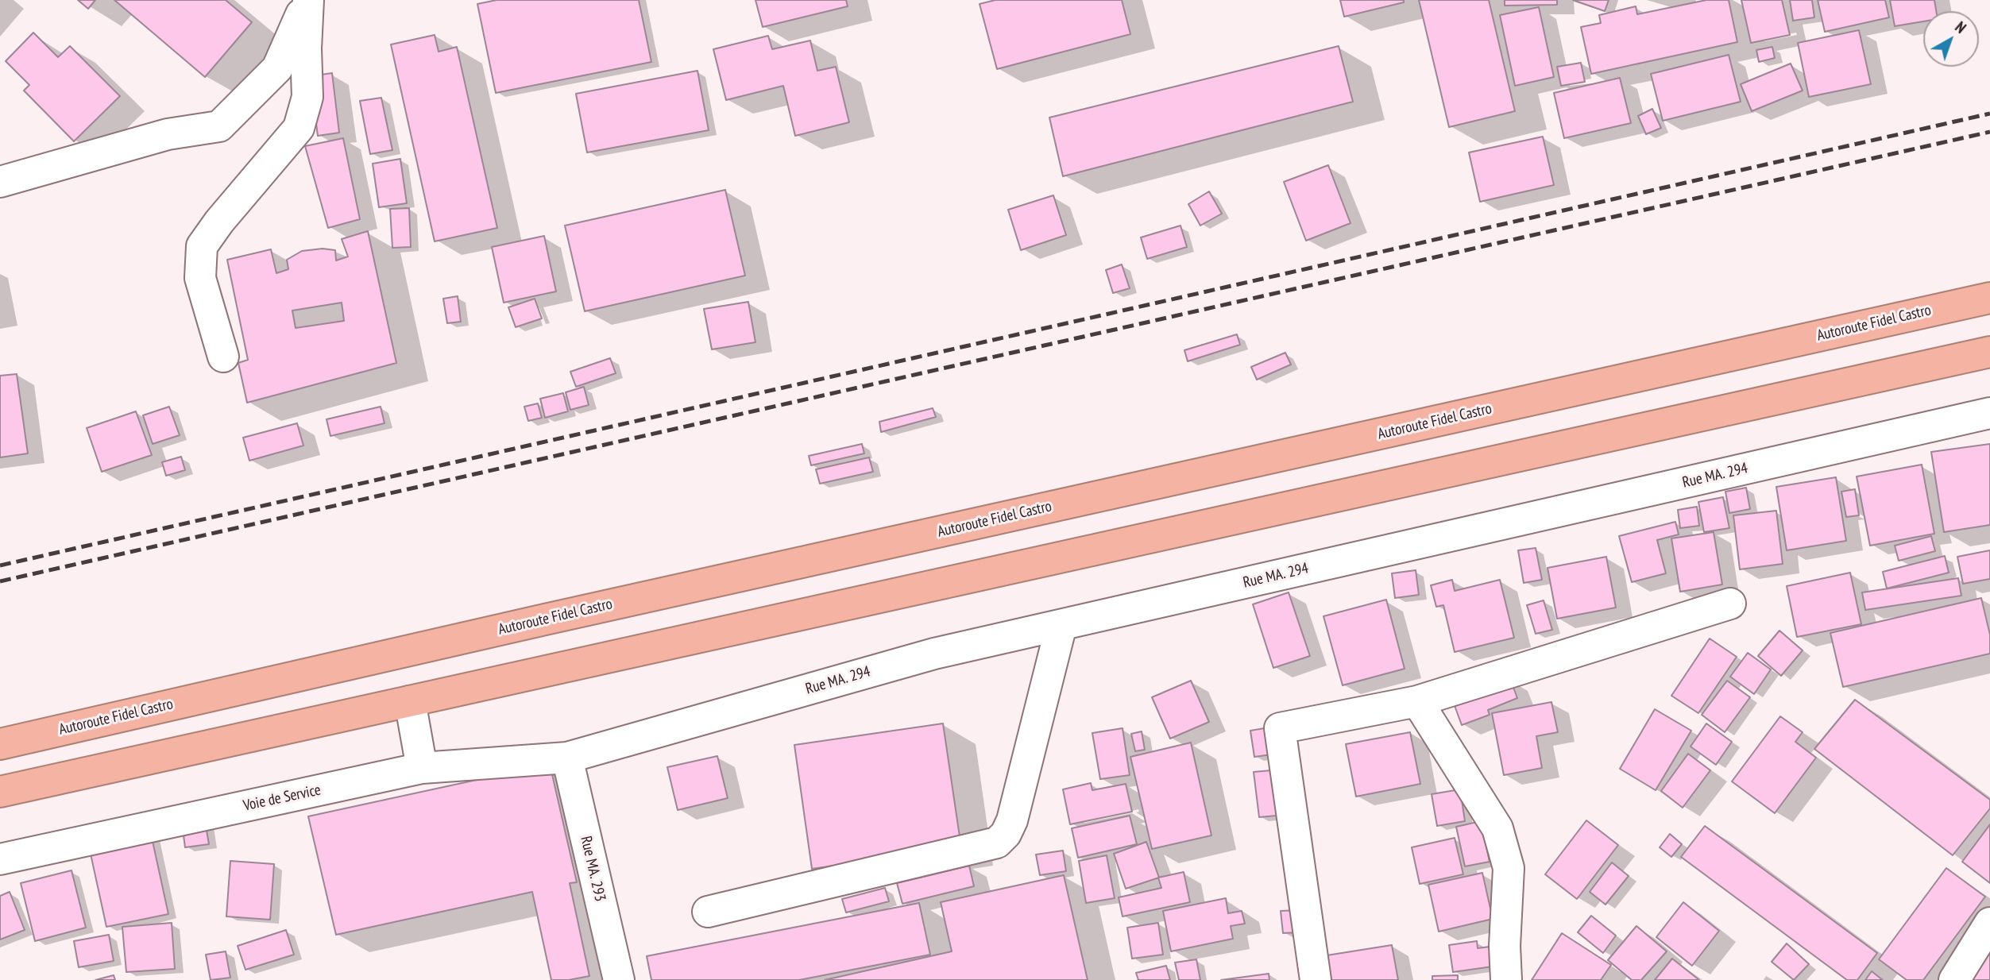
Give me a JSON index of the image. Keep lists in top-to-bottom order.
{
  "streets": {
    "highway": ["Autoroute Fidel Castro"],
    "street": ["Rue MA. 294", "Voie de Service", "Rue MA. 293"]
  },
  "crossings": [
    ["Rue MA. 294", "Voie de Service"],
    ["Rue MA. 294", "Rue MA. 293"],
    ["Voie de Service", "Rue MA. 293"]
  ],
  "north": "top right"
}
